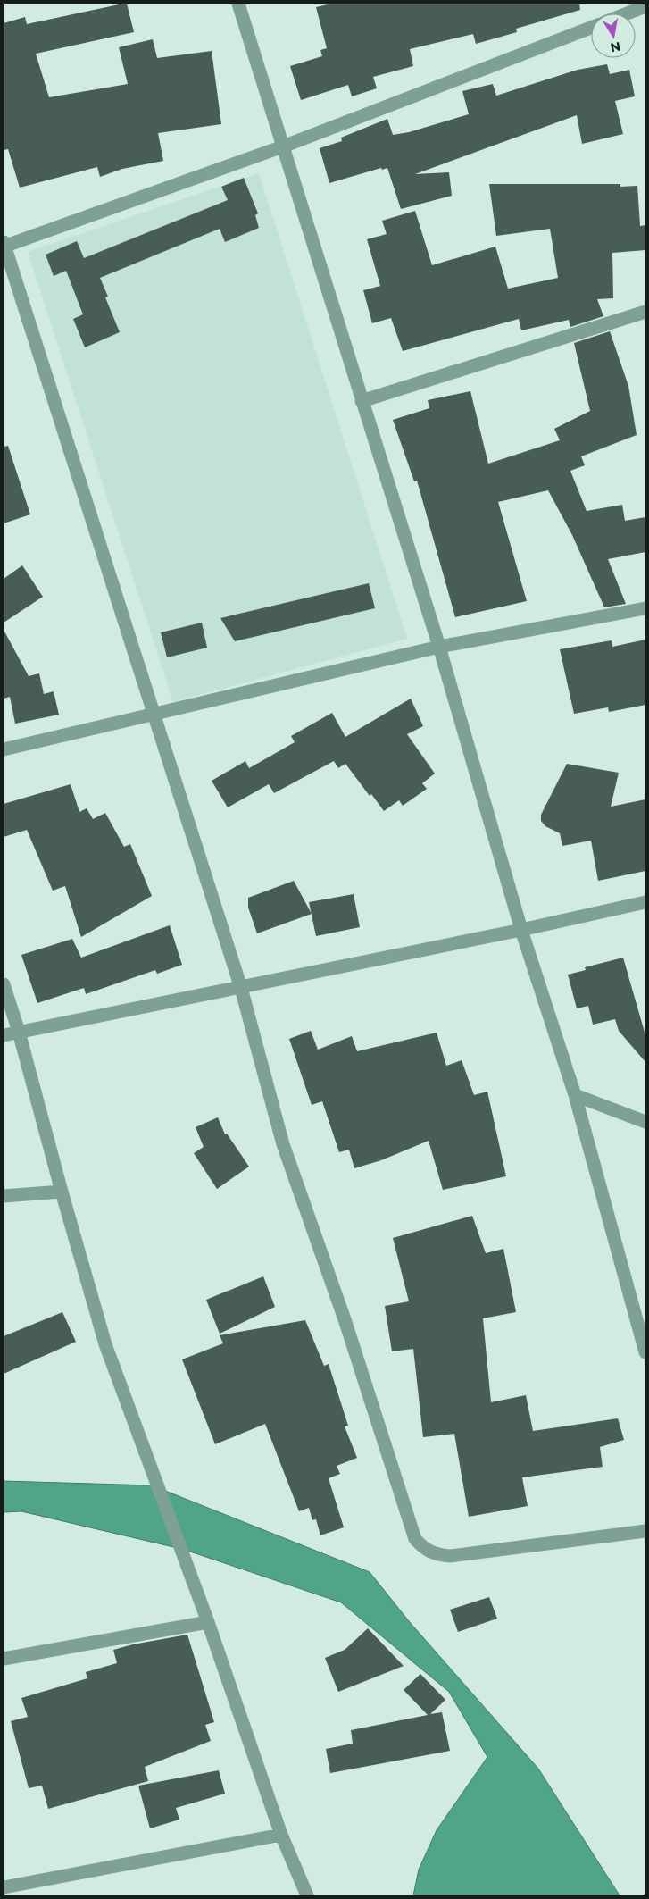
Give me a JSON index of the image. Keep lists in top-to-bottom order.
{
  "north": "bottom"
}
